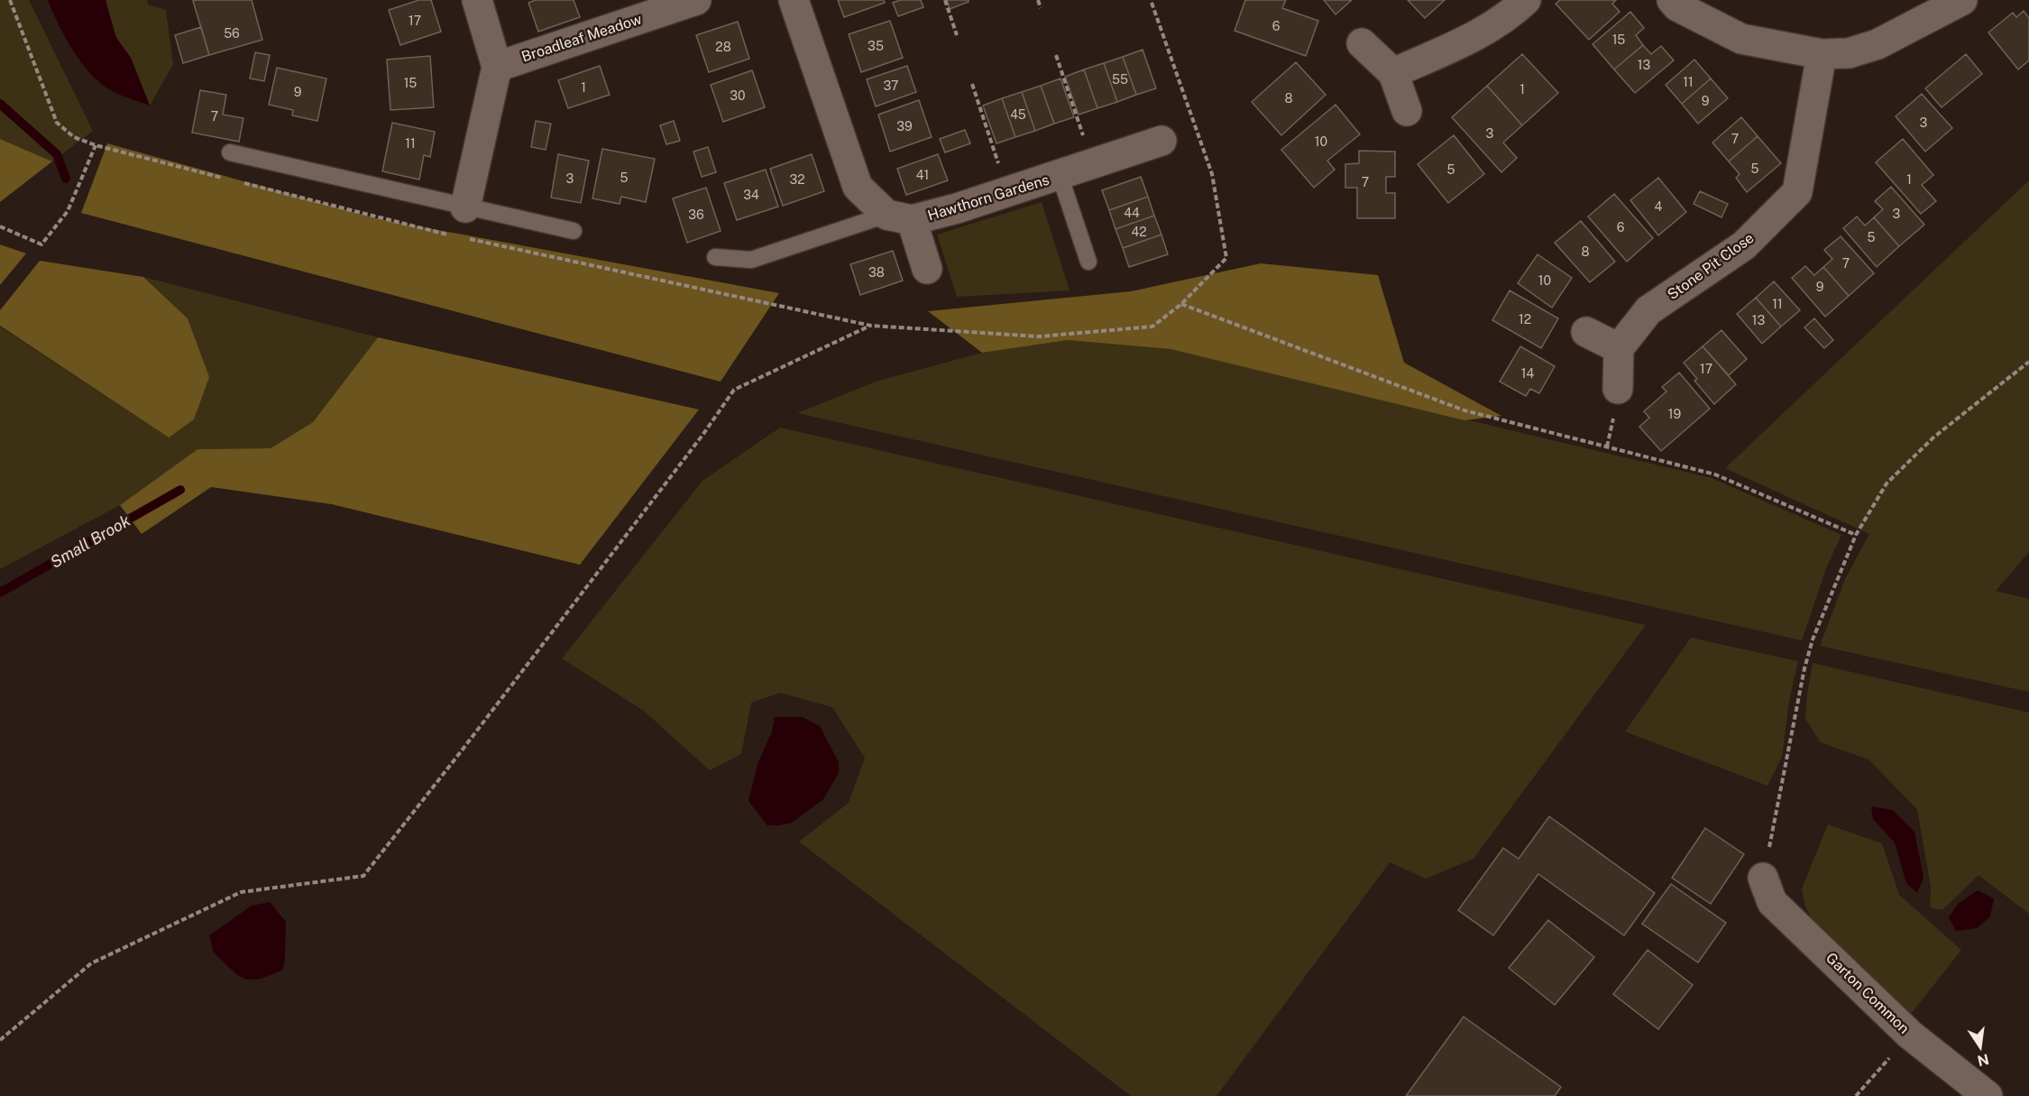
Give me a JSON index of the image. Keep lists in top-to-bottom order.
{
  "streets": {
    "street": [
      "Broadleaf Meadow",
      "Hawthorn Gardens",
      "Stone Pit Close",
      "Garton Common"
    ]
  },
  "water": ["Small Brook"],
  "house_numbers": [
    "17",
    "6",
    "56",
    "15",
    "35",
    "28",
    "13",
    "55",
    "11",
    "15",
    "37",
    "1",
    "1",
    "9",
    "30",
    "8",
    "9",
    "45",
    "7",
    "3",
    "39",
    "3",
    "7",
    "10",
    "11",
    "5",
    "5",
    "41",
    "5",
    "3",
    "32",
    "1",
    "7",
    "34",
    "4",
    "44",
    "3",
    "36",
    "6",
    "42",
    "5",
    "8",
    "7",
    "38",
    "10",
    "9",
    "11",
    "12",
    "13",
    "17",
    "14",
    "19"
  ],
  "north": "bottom"
}
